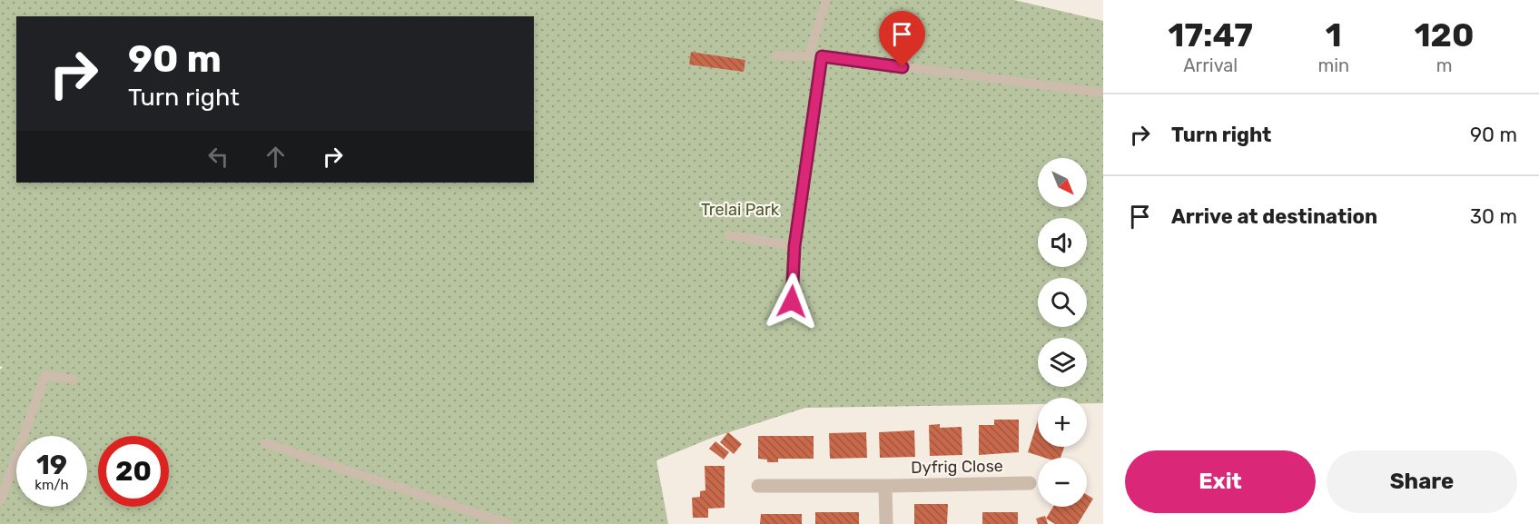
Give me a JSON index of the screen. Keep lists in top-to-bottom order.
{
  "streets": {
    "street": ["Dyfrig Close"]
  },
  "parks": ["Trelai Park"],
  "north": "bottom right",
  "page": {
    "eta": [
      "17:47",
      "Arrival",
      "1",
      "min",
      "120",
      "m"
    ],
    "turn": ["90 m", "Turn right"],
    "list": [
      {
        "name": "Turn right",
        "value": "90 m"
      },
      {
        "name": "Arrive at destination",
        "value": "30 m"
      }
    ],
    "map_buttons": ["+", "−"],
    "speed": "19 km/h",
    "limit": "20",
    "buttons": ["Exit", "Share"]
  }
}
